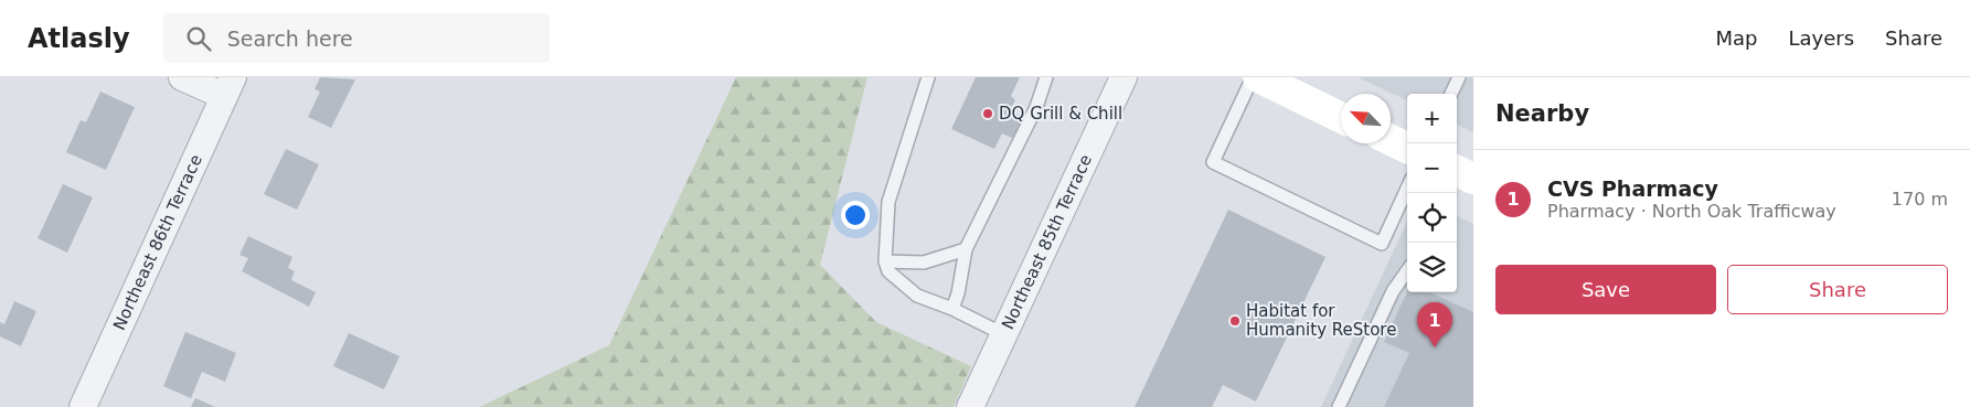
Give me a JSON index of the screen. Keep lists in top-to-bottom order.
{
  "streets": {
    "street": ["Northeast 86th Terrace", "Northeast 85th Terrace"]
  },
  "places": ["DQ Grill & Chill", "Habitat for Humanity ReStore"],
  "north": "top left",
  "page": {
    "header": "Atlasly",
    "search": "Search here",
    "nav": ["Map", "Layers", "Share"],
    "heading": "Nearby",
    "map_buttons": ["+", "−"],
    "list": [
      {
        "mark": "1",
        "name": "CVS Pharmacy",
        "note": "Pharmacy · North Oak Trafficway",
        "value": "170 m"
      }
    ],
    "buttons": ["Save", "Share"],
    "pins": "1"
  }
}
